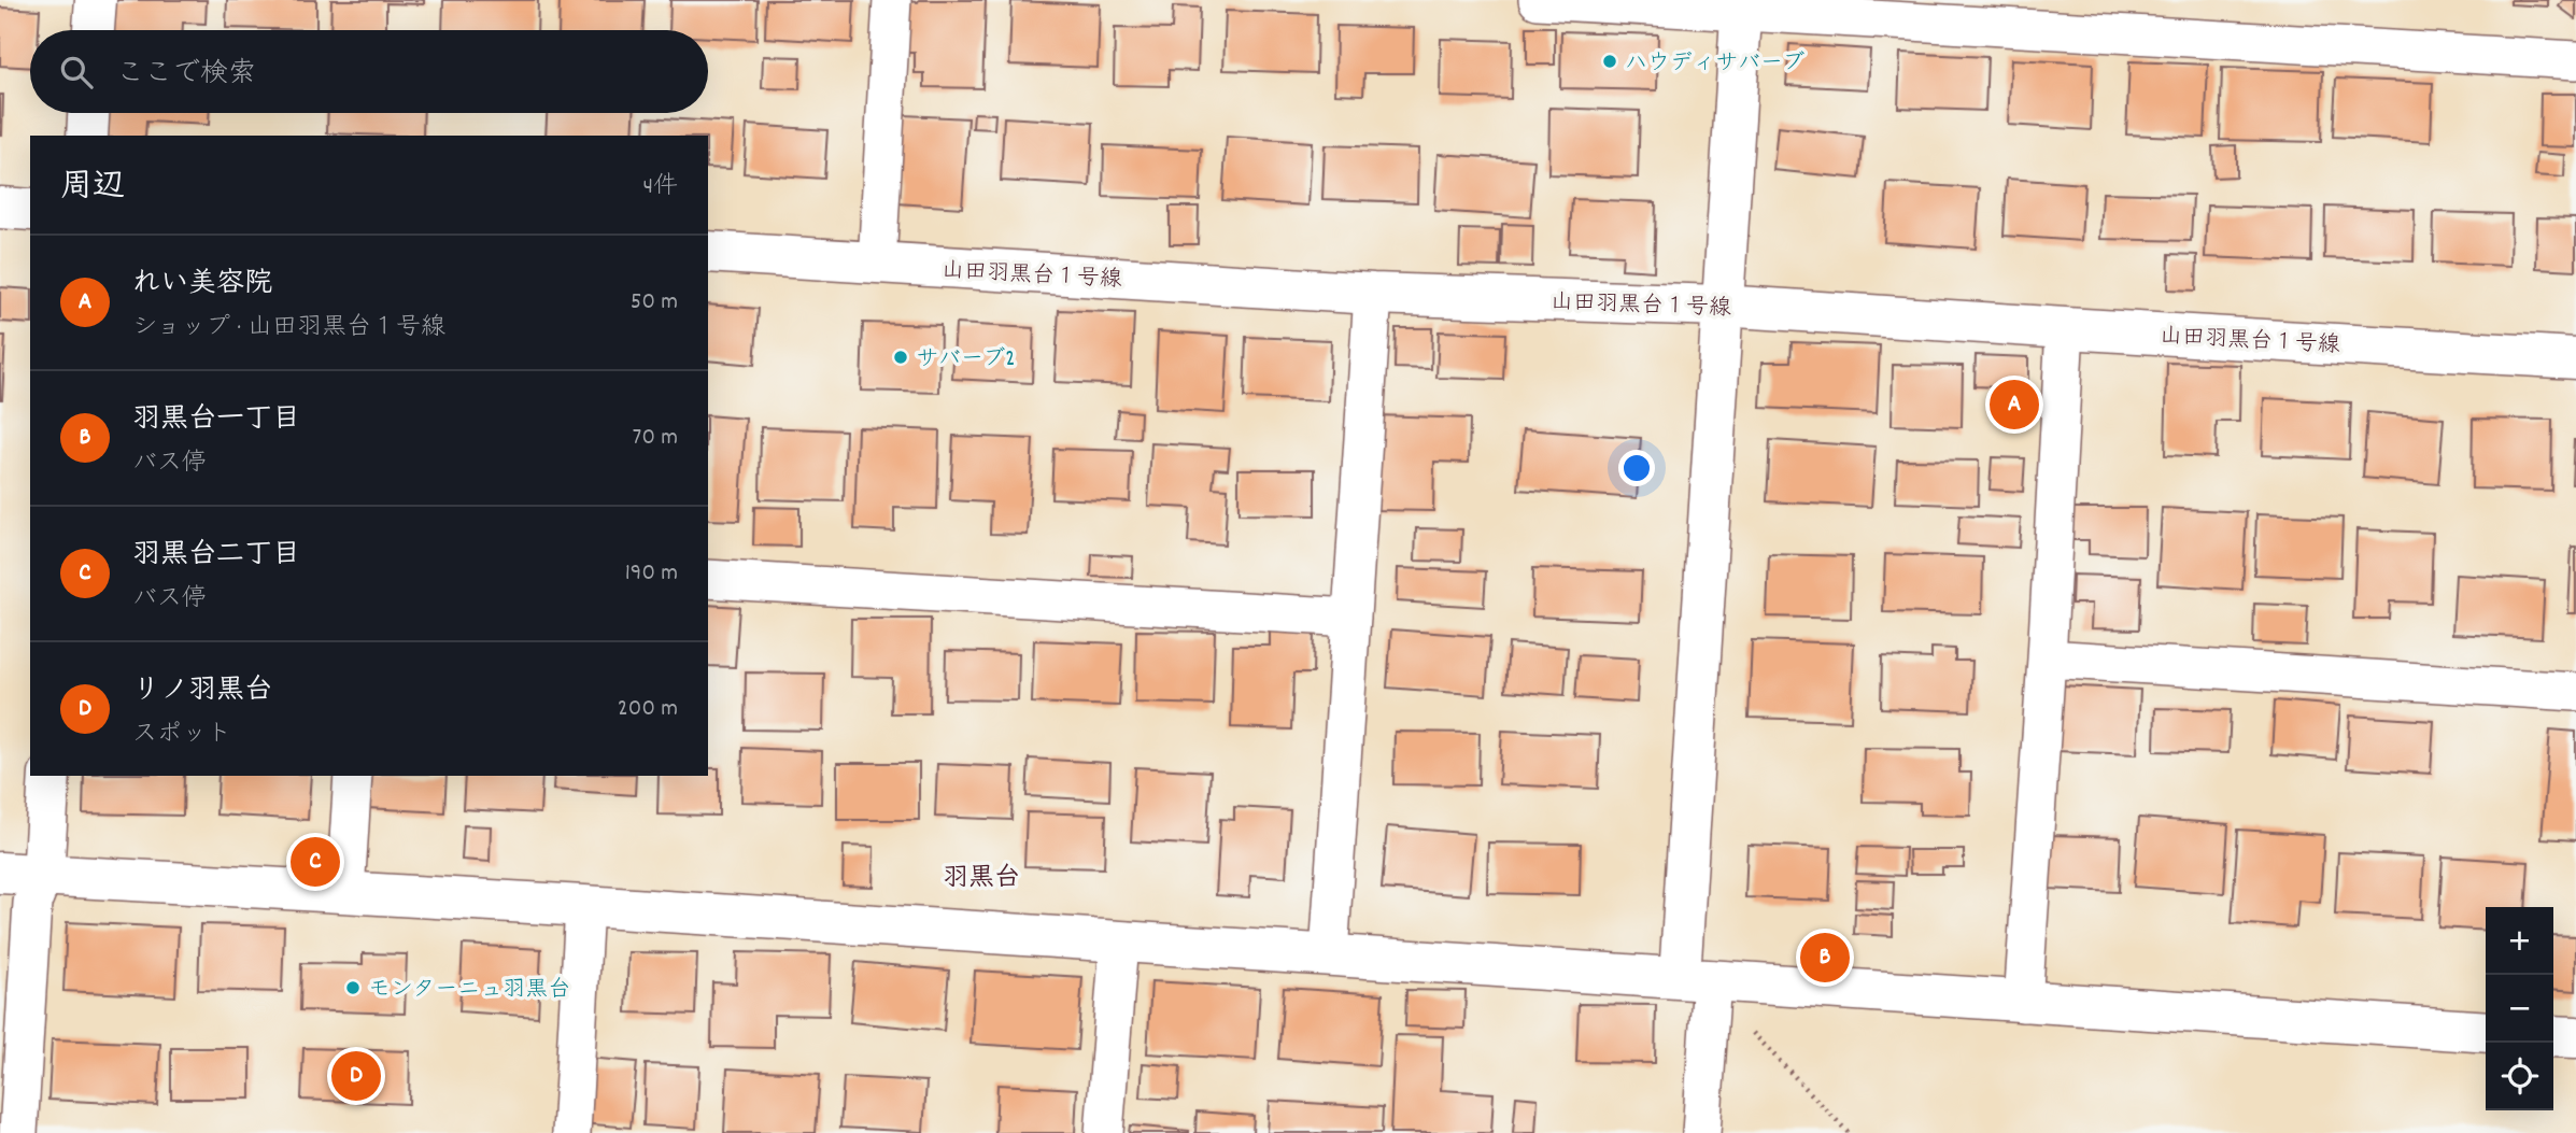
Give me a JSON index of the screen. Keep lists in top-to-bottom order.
{
  "streets": {
    "street": ["山田羽黒台１号線"]
  },
  "districts": ["羽黒台"],
  "places": ["ハウディサバーブ", "サバーブ2", "モンターニュ羽黒台"],
  "page": {
    "search": "ここで検索",
    "heading": ["周辺", "4件"],
    "list": [
      {
        "mark": "A",
        "name": "れい美容院",
        "note": "ショップ · 山田羽黒台１号線",
        "value": "50 m"
      },
      {
        "mark": "B",
        "name": "羽黒台一丁目",
        "note": "バス停",
        "value": "70 m"
      },
      {
        "mark": "C",
        "name": "羽黒台二丁目",
        "note": "バス停",
        "value": "190 m"
      },
      {
        "mark": "D",
        "name": "リノ羽黒台",
        "note": "スポット",
        "value": "200 m"
      }
    ],
    "pins": [
      "A",
      "C",
      "B",
      "D"
    ],
    "map_buttons": ["+", "−"]
  }
}
